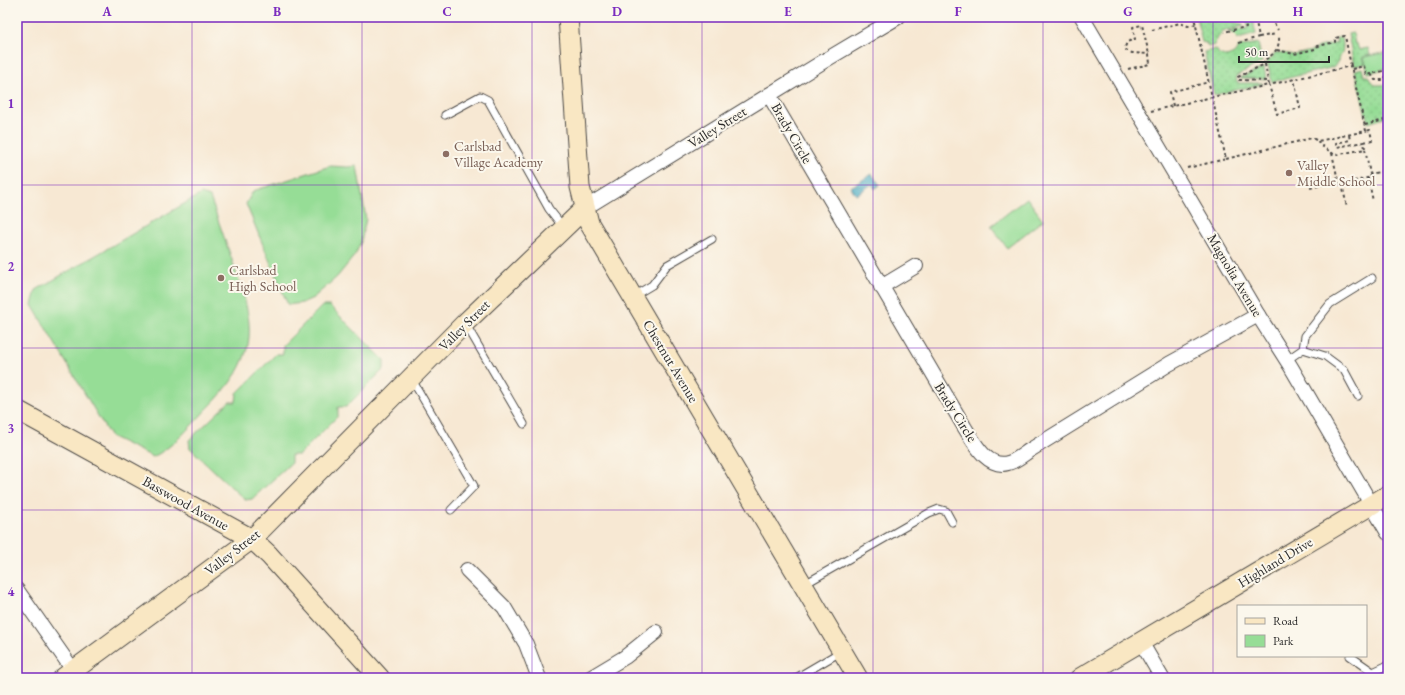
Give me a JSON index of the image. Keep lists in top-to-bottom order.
{
  "streets": {
    "street": [
      "Valley Street",
      "Brady Circle",
      "Magnolia Avenue",
      "Chestnut Avenue",
      "Basswood Avenue",
      "Highland Drive"
    ]
  },
  "crossings": [
    ["Valley Street", "Brady Circle"],
    ["Valley Street", "Chestnut Avenue"],
    ["Valley Street", "Basswood Avenue"],
    ["Brady Circle", "Magnolia Avenue"],
    ["Magnolia Avenue", "Highland Drive"]
  ],
  "places": ["Carlsbad Village Academy", "Valley Middle School", "Carlsbad High School"],
  "legend": ["Road", "Park"],
  "scale_bar": "50 m",
  "grid": {
    "columns": [
      "A",
      "B",
      "C",
      "D",
      "E",
      "F",
      "G",
      "H"
    ],
    "rows": [
      "1",
      "2",
      "3",
      "4"
    ]
  }
}
